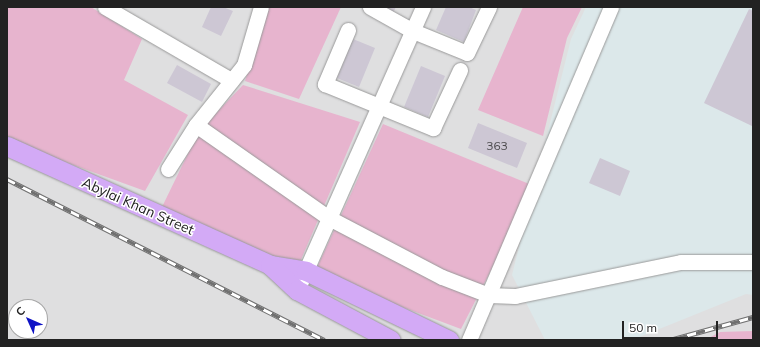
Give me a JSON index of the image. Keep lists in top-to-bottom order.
{
  "streets": {
    "main road": ["Abylai Khan Street"]
  },
  "house_numbers": ["363"],
  "scale_bar": "50 m",
  "north": "top left"
}
